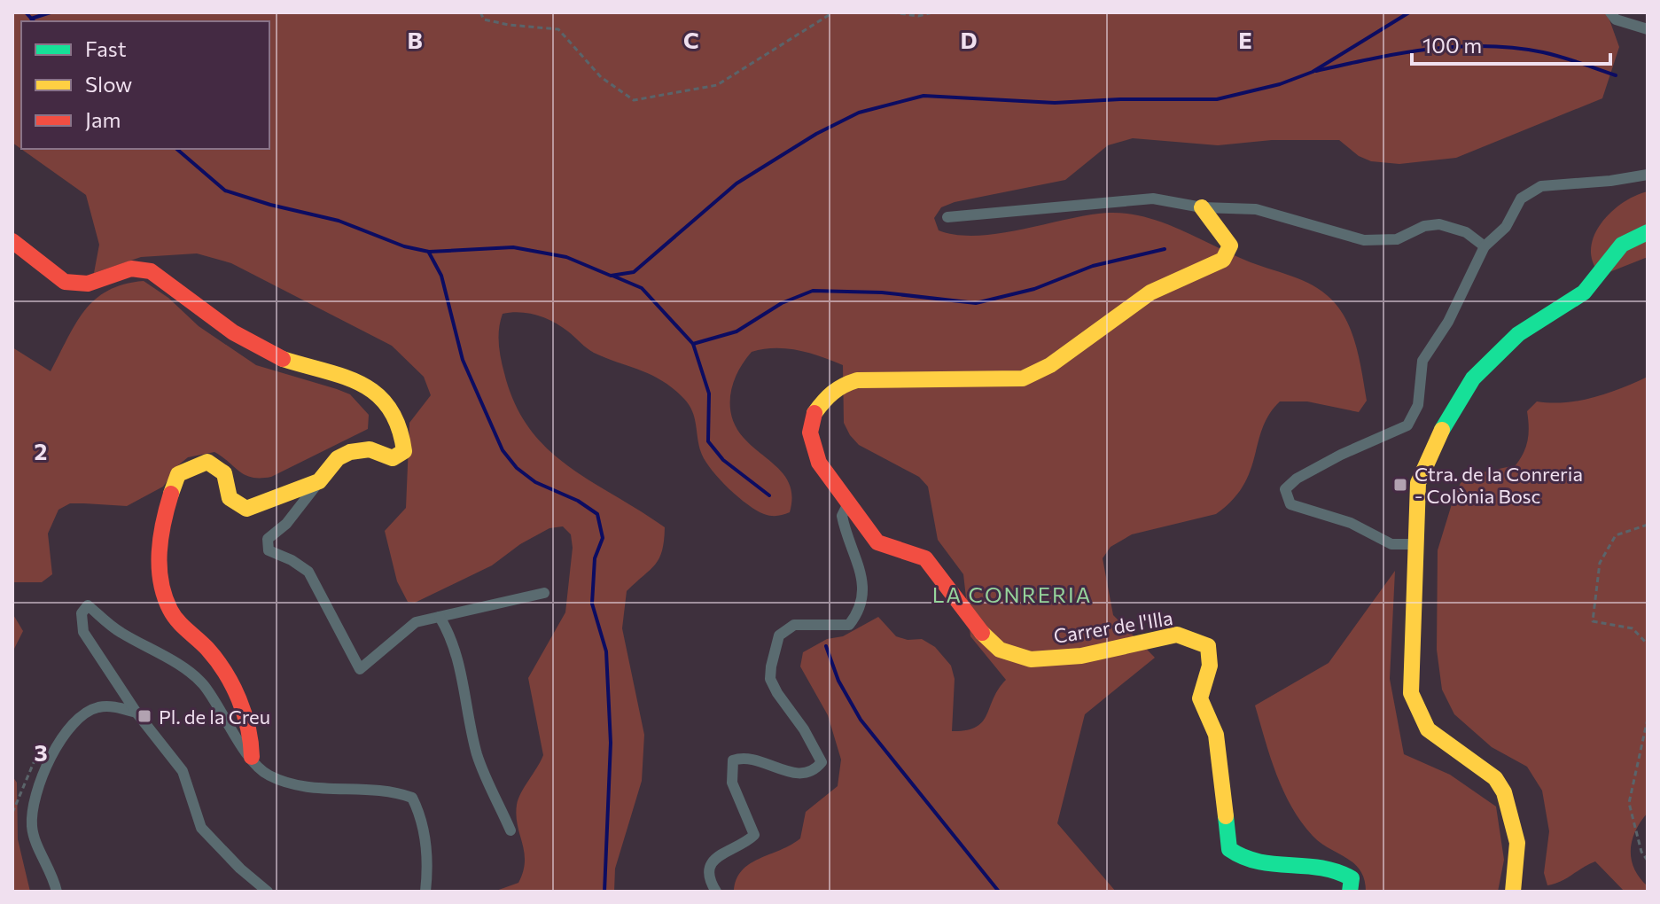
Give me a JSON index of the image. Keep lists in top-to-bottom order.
{
  "streets": {
    "street": ["Carrer de l'Illa"]
  },
  "districts": ["LA CONRERIA"],
  "places": {
    "transit": ["Ctra. de la Conreria - Colònia Bosc", "Pl. de la Creu"]
  },
  "legend": ["Fast", "Slow", "Jam"],
  "scale_bar": "100 m",
  "grid": {
    "columns": [
      "B",
      "C",
      "D",
      "E"
    ],
    "rows": ["2", "3"]
  }
}
